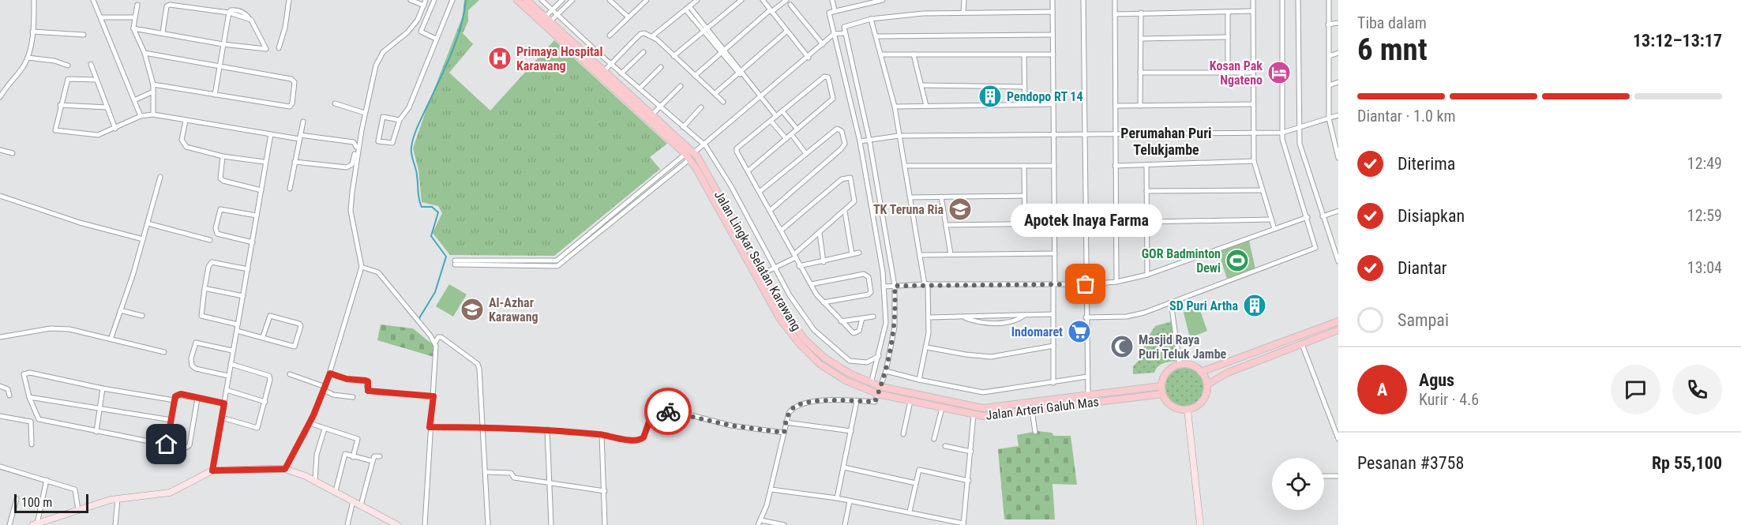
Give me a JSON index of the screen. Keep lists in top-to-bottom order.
{
  "streets": {
    "main road": ["Jalan Lingkar Selatan Karawang", "Jalan Arteri Galuh Mas"]
  },
  "crossings": [
    ["Jalan Lingkar Selatan Karawang", "Jalan Arteri Galuh Mas"]
  ],
  "districts": ["Perumahan Puri Telukjambe"],
  "places": {
    "hospital": ["Primaya Hospital Karawang"],
    "hotel": ["Kosan Pak Ngateno"],
    "building": ["Pendopo RT 14", "SD Puri Artha"],
    "school or university": ["TK Teruna Ria", "Al-Azhar Karawang"],
    "sports": ["GOR Badminton Dewi"],
    "other": ["Apotek Inaya Farma"],
    "supermarket": ["Indomaret"],
    "mosque": ["Masjid Raya Puri Teluk Jambe"]
  },
  "scale_bar": "100 m",
  "page": {
    "heading": ["6 mnt", "Tiba dalam", "13:12–13:17"],
    "panel": [
      "Agus",
      "Kurir · 4.6",
      "Pesanan #3758",
      "Rp 55,100"
    ],
    "bar": "Diantar · 1.0 km",
    "list": [
      ["Diterima", "12:49"],
      ["Disiapkan", "12:59"],
      ["Diantar", "13:04"],
      "Sampai"
    ],
    "bubble": "Apotek Inaya Farma",
    "round": "A",
    "scale": "100 m"
  }
}
